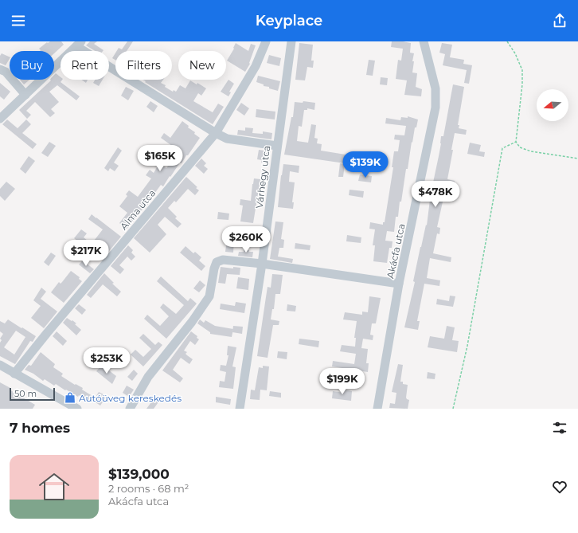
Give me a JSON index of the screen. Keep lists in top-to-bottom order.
{
  "streets": {
    "street": ["Várhegy utca", "Alma utca", "Akácfa utca"]
  },
  "places": {
    "shop": ["Autóüveg kereskedés"]
  },
  "scale_bar": "50 m",
  "north": "left",
  "page": {
    "header": "Keyplace",
    "chip": [
      "Buy",
      "Rent",
      "Filters",
      "New"
    ],
    "price": [
      "$165K",
      "$139K",
      "$478K",
      "$260K",
      "$217K",
      "$253K",
      "$199K"
    ],
    "scale": "50 m",
    "heading": "7 homes",
    "list": [
      {
        "name": "$139,000",
        "note": "2 rooms · 68 m² · Akácfa utca"
      }
    ]
  }
}
